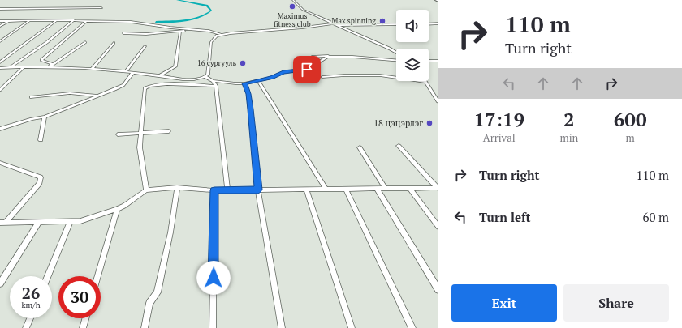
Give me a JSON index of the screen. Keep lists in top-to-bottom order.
{
  "places": [
    "Maximus fitness club",
    "Max spinning",
    "16 сургууль",
    "18 цэцэрлэг"
  ],
  "page": {
    "turn": ["110 m", "Turn right"],
    "eta": [
      "17:19",
      "Arrival",
      "2",
      "min",
      "600",
      "m"
    ],
    "list": [
      {
        "name": "Turn right",
        "value": "110 m"
      },
      {
        "name": "Turn left",
        "value": "60 m"
      }
    ],
    "speed": "26 km/h",
    "limit": "30",
    "buttons": ["Exit", "Share"]
  }
}
